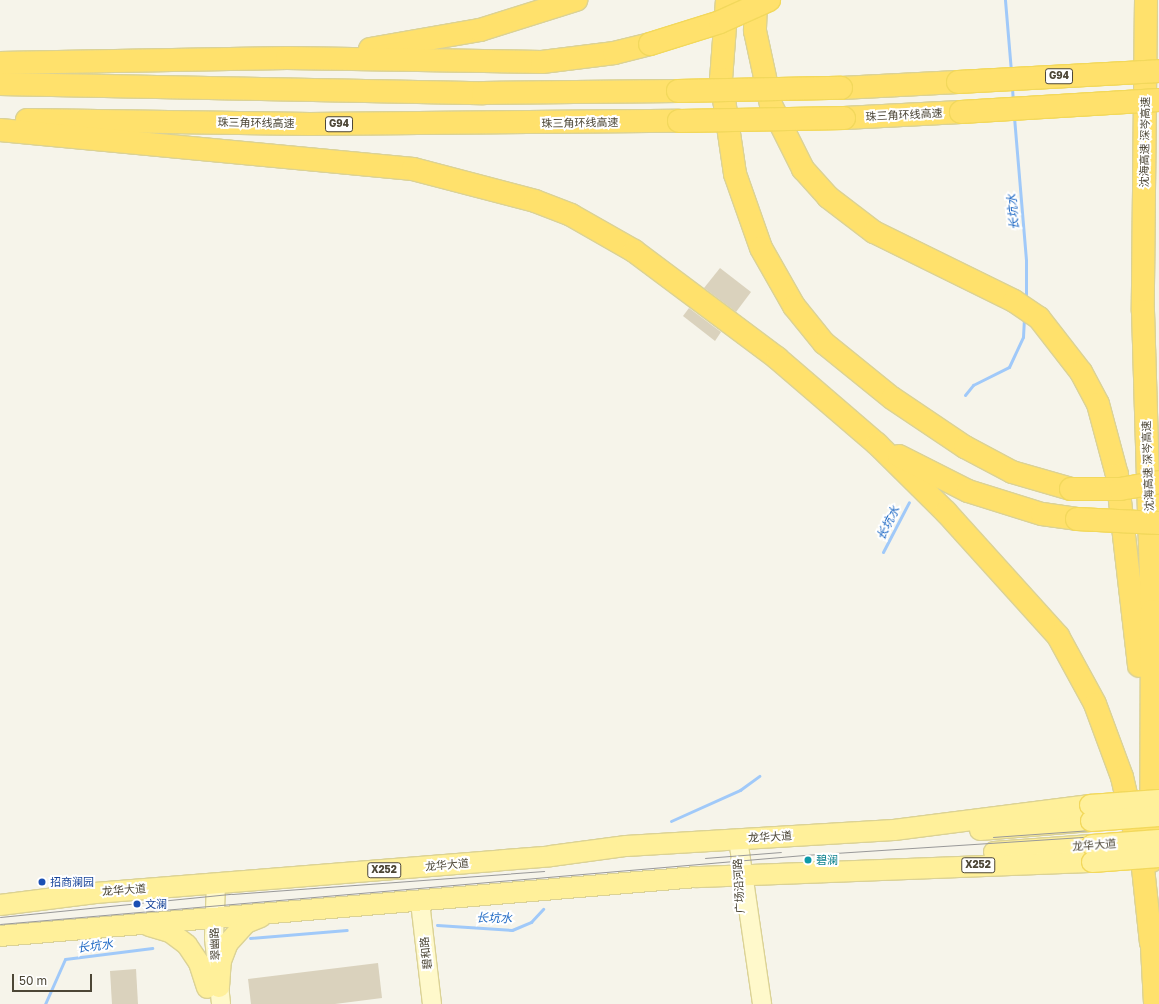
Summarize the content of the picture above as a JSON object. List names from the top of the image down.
{
  "streets": {
    "highway": ["G94", "珠三角环线高速", "沈海高速 深岑高速"],
    "main road": ["龙华大道", "X252"],
    "street": ["广场沿河路", "翠幽路", "碧和路"]
  },
  "crossings": [
    ["龙华大道", "广场沿河路"],
    ["龙华大道", "翠幽路"],
    ["龙华大道", "碧和路"]
  ],
  "water": ["长坑水"],
  "places": ["碧澜", "招商澜园", "文澜"],
  "scale_bar": "50 m"
}
